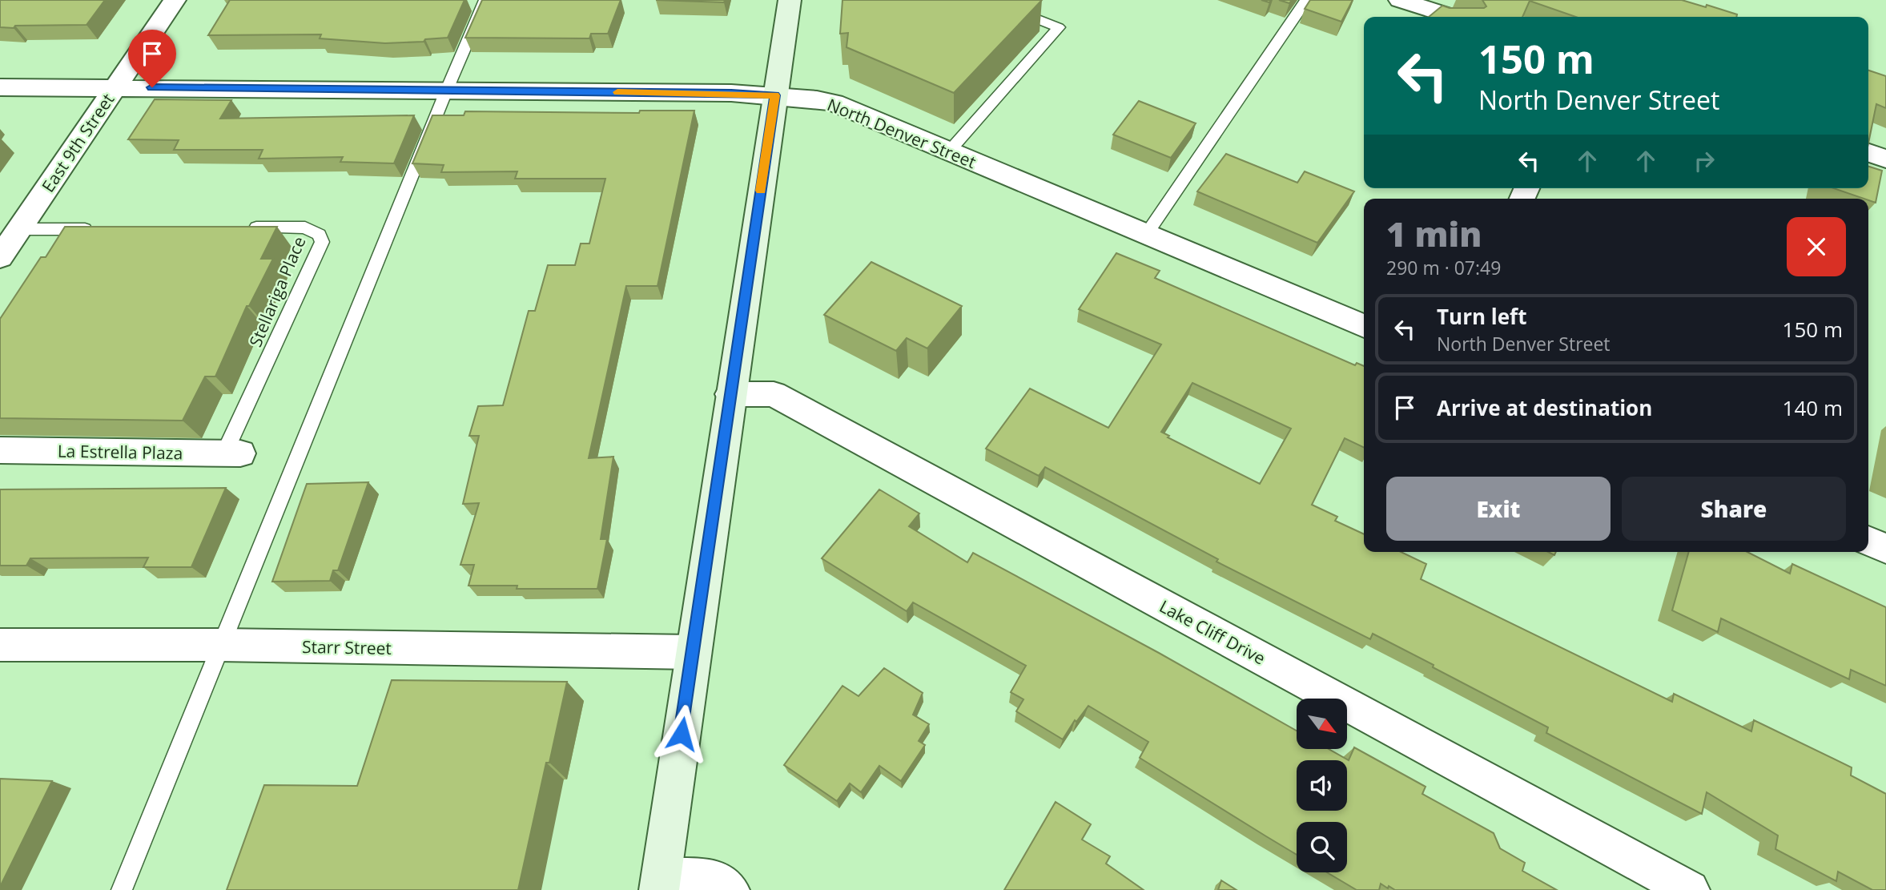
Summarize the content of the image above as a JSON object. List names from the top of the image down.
{
  "streets": {
    "street": [
      "North Denver Street",
      "East 9th Street",
      "La Estrella Plaza",
      "Lake Cliff Drive",
      "Starr Street"
    ],
    "lane": ["Stellariga Place"]
  },
  "crossings": [
    ["North Denver Street", "East 9th Street"],
    ["Stellariga Place", "La Estrella Plaza"]
  ],
  "north": "bottom right",
  "page": {
    "turn": ["150 m", "North Denver Street"],
    "heading": ["1 min", "290 m · 07:49"],
    "list": [
      {
        "name": "Turn left",
        "note": "North Denver Street",
        "value": "150 m"
      },
      {
        "name": "Arrive at destination",
        "value": "140 m"
      }
    ],
    "buttons": ["Exit", "Share"]
  }
}
